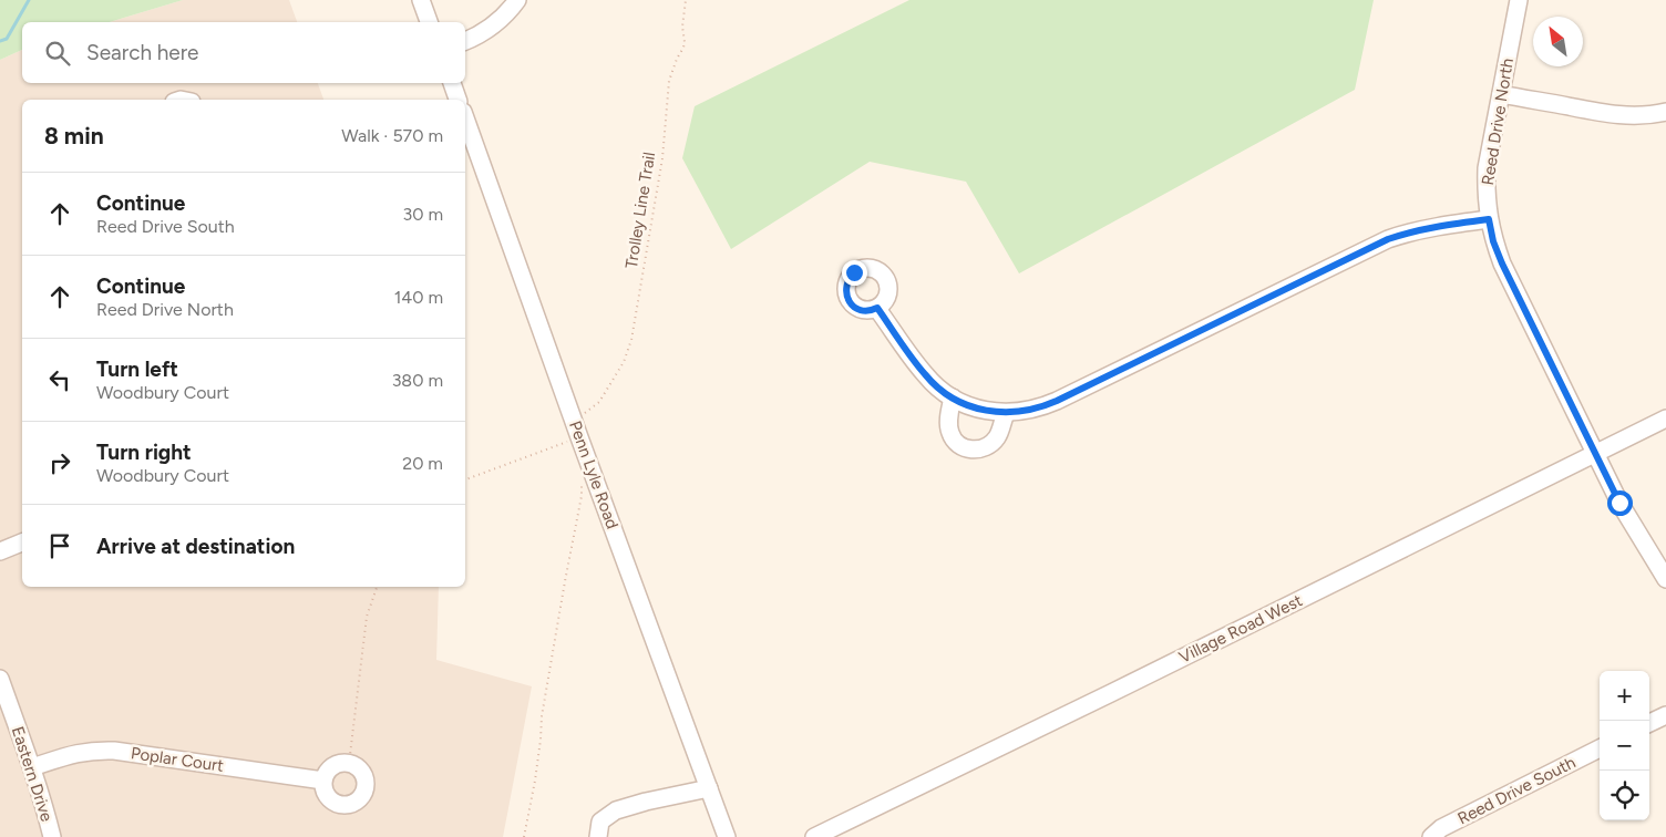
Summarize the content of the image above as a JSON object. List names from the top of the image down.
{
  "streets": {
    "street": [
      "Reed Drive North",
      "Penn Lyle Road",
      "Village Road West",
      "Poplar Court",
      "Eastern Drive",
      "Reed Drive South"
    ],
    "path": ["Trolley Line Trail"]
  },
  "crossings": [
    ["Reed Drive North", "Village Road West"],
    ["Poplar Court", "Eastern Drive"]
  ],
  "north": "top left",
  "page": {
    "search": "Search here",
    "heading": ["8 min", "Walk · 570 m"],
    "list": [
      ["Continue", "Reed Drive South", "30 m"],
      ["Continue", "Reed Drive North", "140 m"],
      ["Turn left", "Woodbury Court", "380 m"],
      ["Turn right", "Woodbury Court", "20 m"],
      "Arrive at destination"
    ],
    "map_buttons": ["+", "−"]
  }
}
